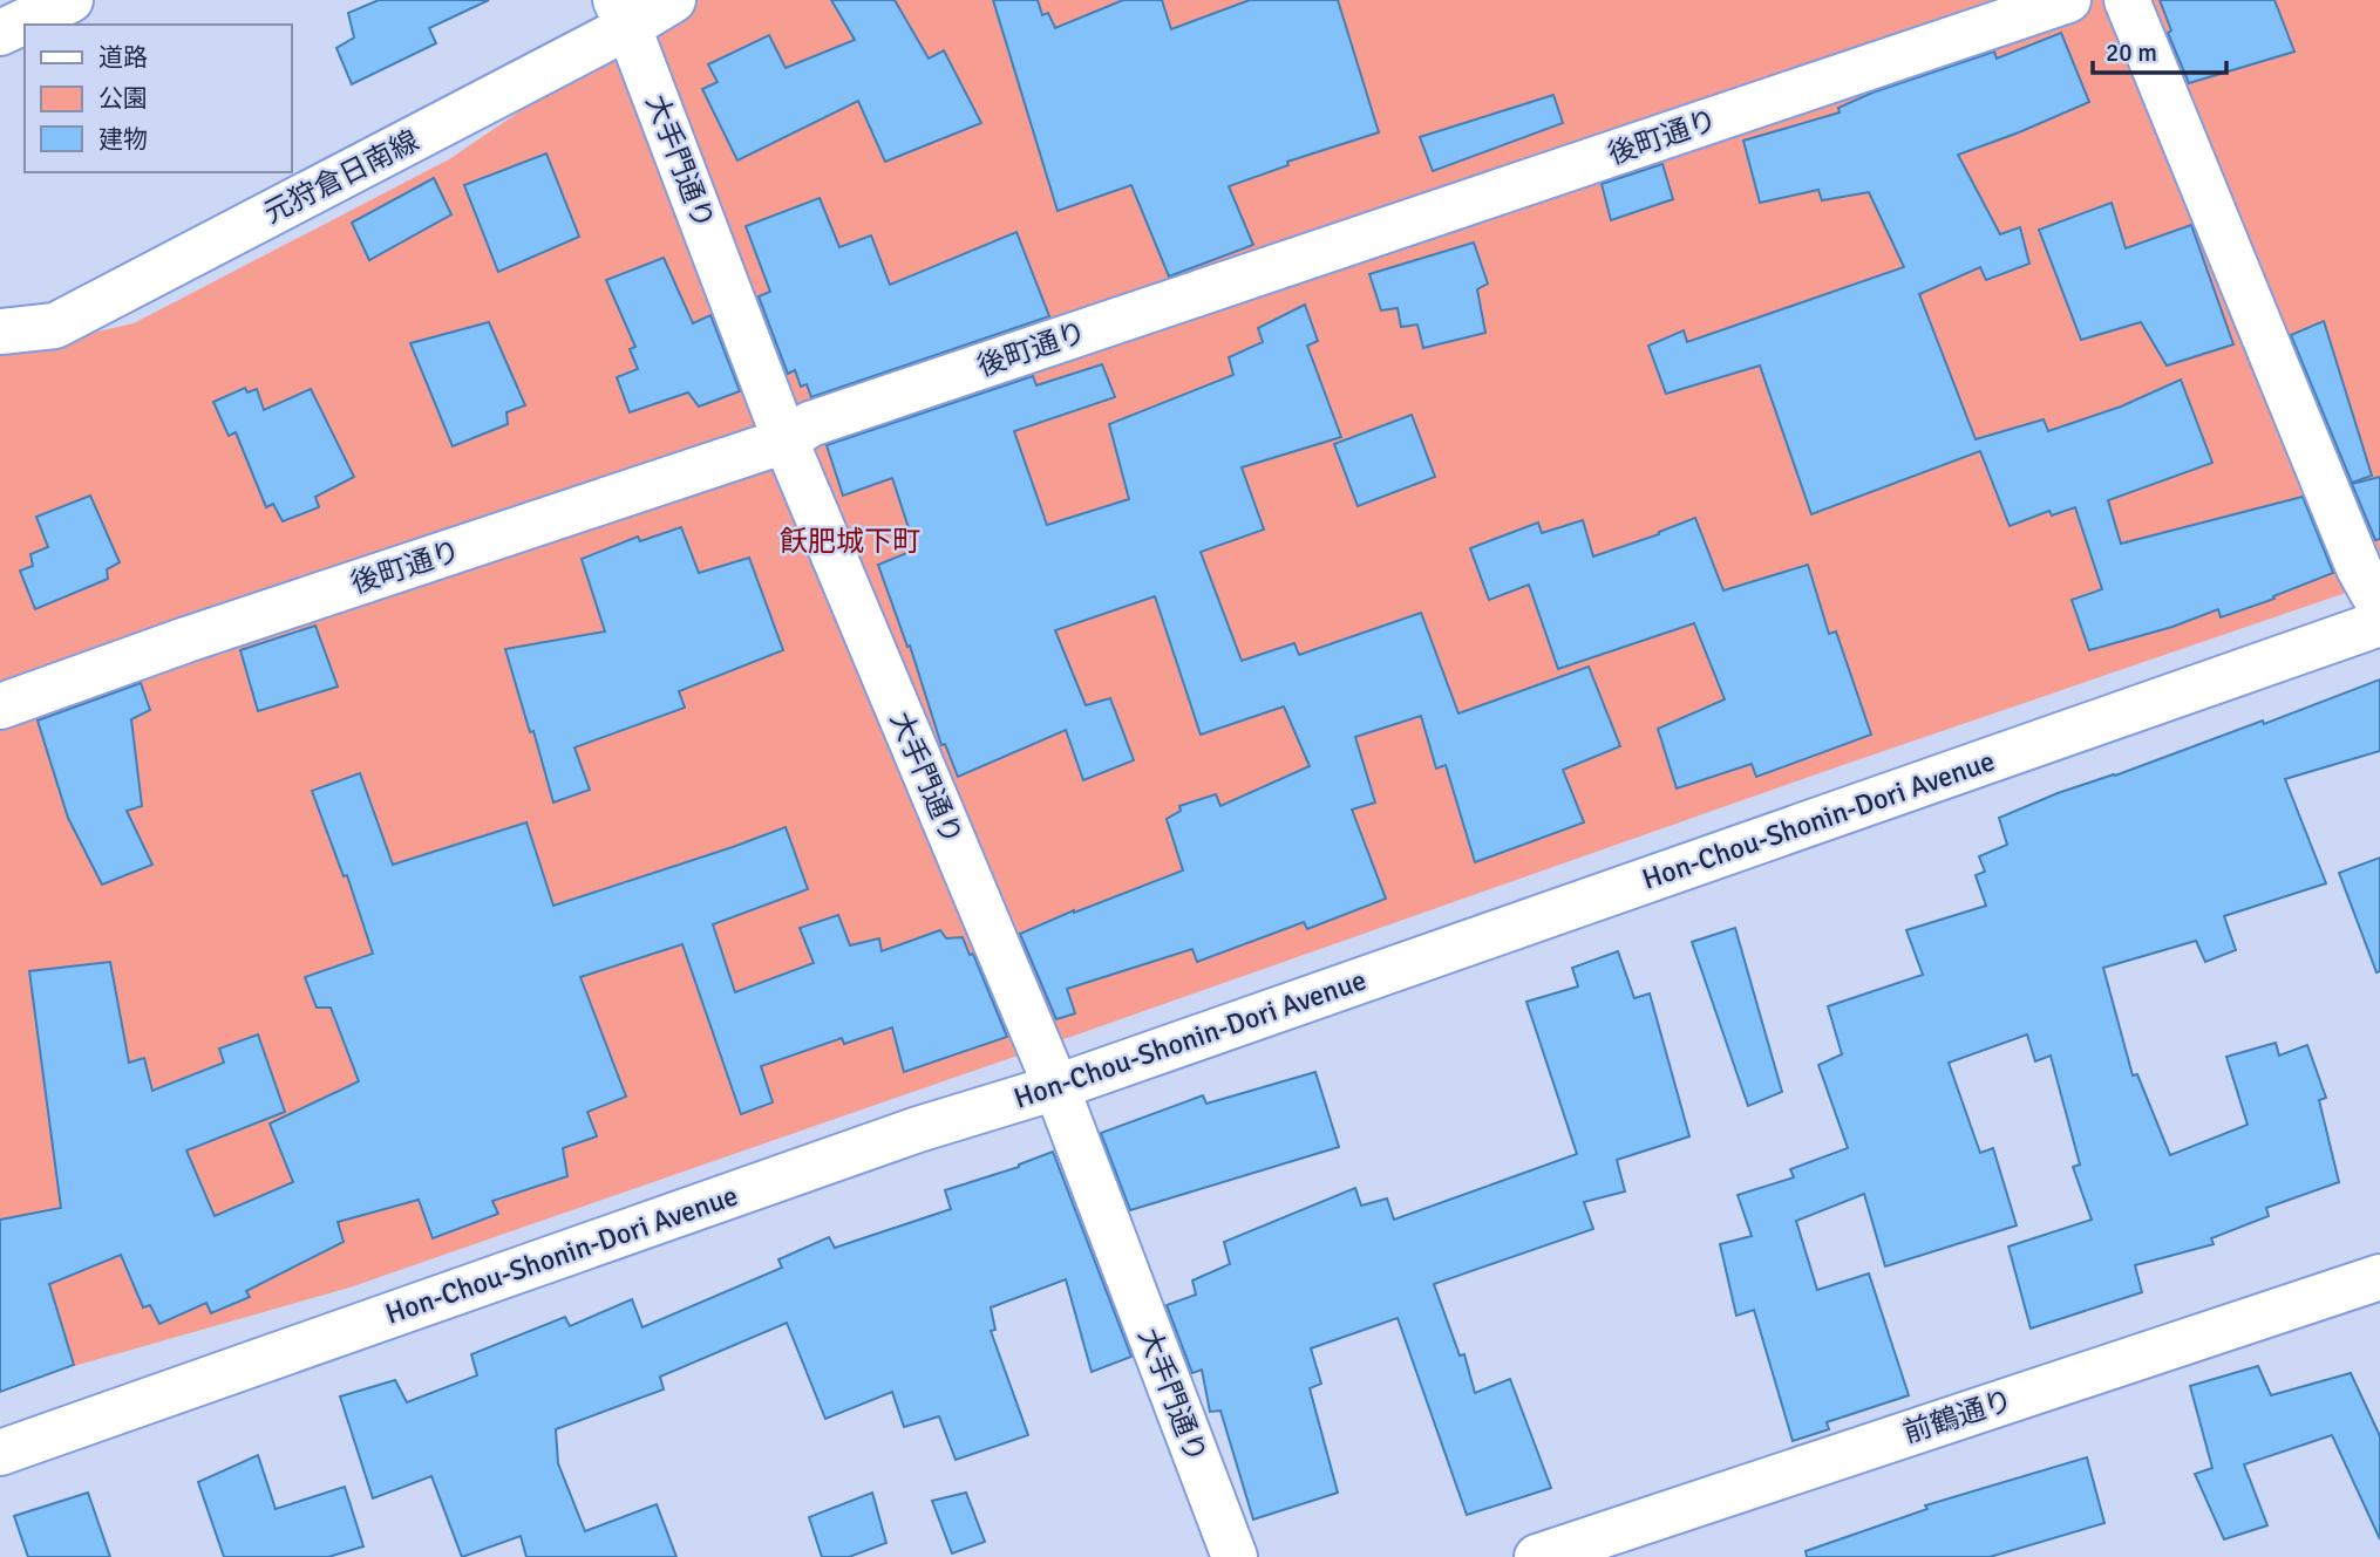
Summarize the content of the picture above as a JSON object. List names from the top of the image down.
{
  "streets": {
    "main road": [
      "後町通り",
      "大手門通り",
      "元狩倉日南線",
      "Hon-Chou-Shonin-Dori Avenue",
      "前鶴通り"
    ]
  },
  "crossings": [
    ["後町通り", "大手門通り"],
    ["大手門通り", "元狩倉日南線"],
    ["大手門通り", "Hon-Chou-Shonin-Dori Avenue"]
  ],
  "parks": ["飫肥城下町"],
  "legend": ["道路", "公園", "建物"],
  "scale_bar": "20 m"
}
